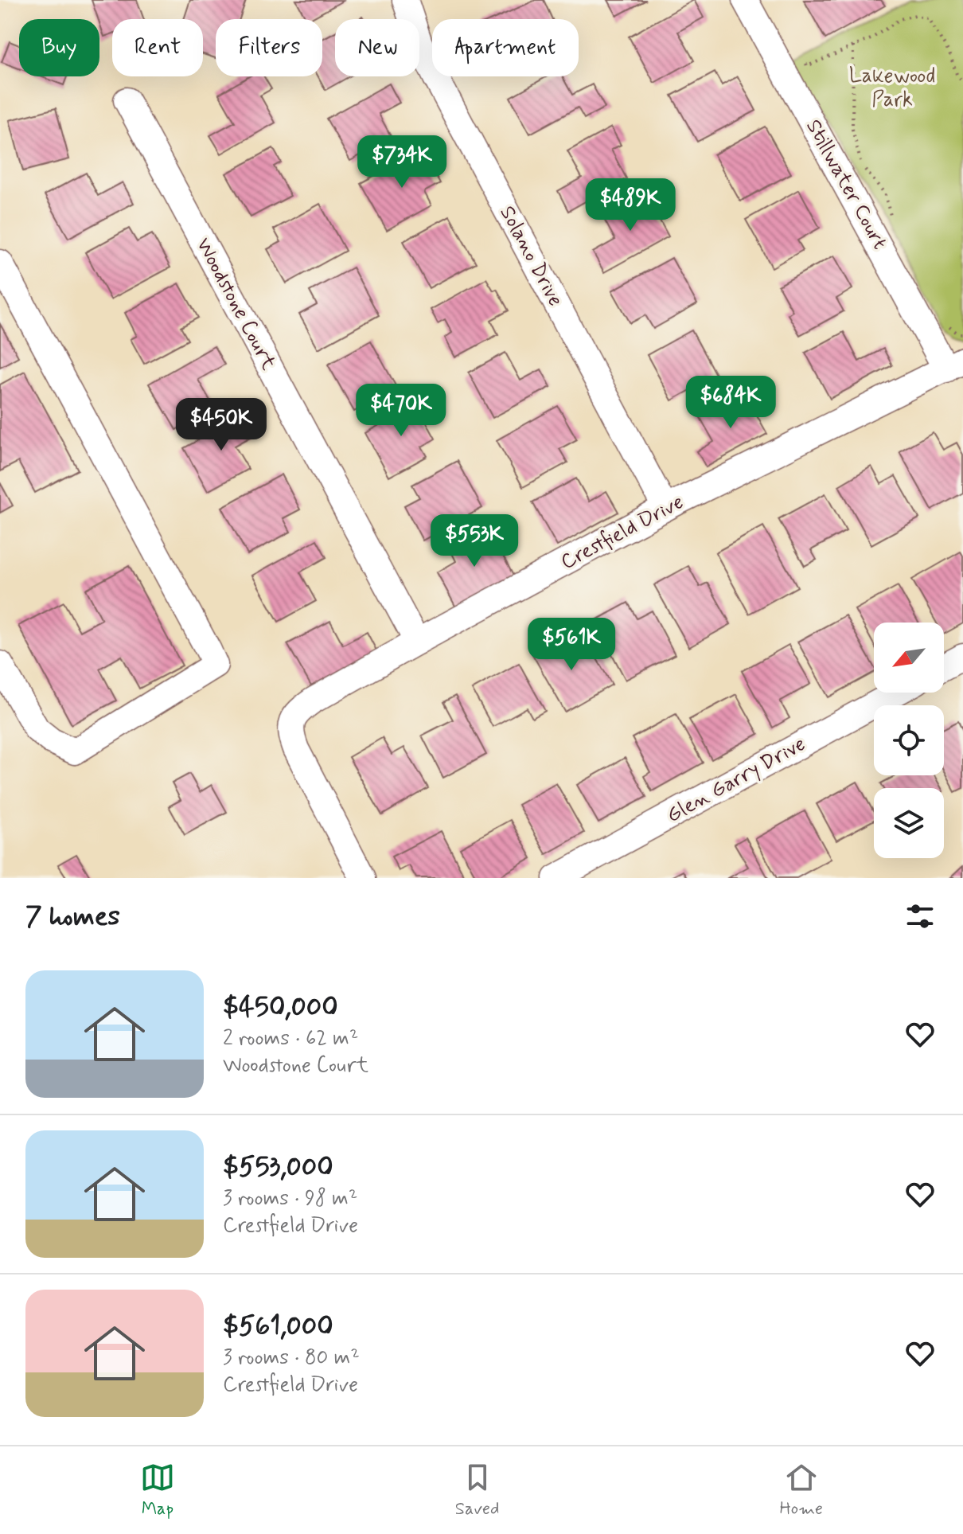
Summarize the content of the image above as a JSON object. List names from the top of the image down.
{
  "streets": {
    "street": [
      "Stillwater Court",
      "Solano Drive",
      "Woodstone Court",
      "Crestfield Drive",
      "Glen Garry Drive"
    ]
  },
  "crossings": [
    ["Stillwater Court", "Crestfield Drive"],
    ["Solano Drive", "Crestfield Drive"],
    ["Woodstone Court", "Crestfield Drive"]
  ],
  "parks": ["Lakewood Park"],
  "north": "bottom left",
  "page": {
    "chip": [
      "Buy",
      "Rent",
      "Filters",
      "New",
      "Apartment"
    ],
    "price": [
      "$734K",
      "$489K",
      "$684K",
      "$470K",
      "$450K",
      "$553K",
      "$561K"
    ],
    "heading": "7 homes",
    "list": [
      {
        "name": "$450,000",
        "note": "2 rooms · 62 m² · Woodstone Court"
      },
      {
        "name": "$553,000",
        "note": "3 rooms · 98 m² · Crestfield Drive"
      },
      {
        "name": "$561,000",
        "note": "3 rooms · 80 m² · Crestfield Drive"
      }
    ],
    "tabs": ["Map", "Saved", "Home"]
  }
}
